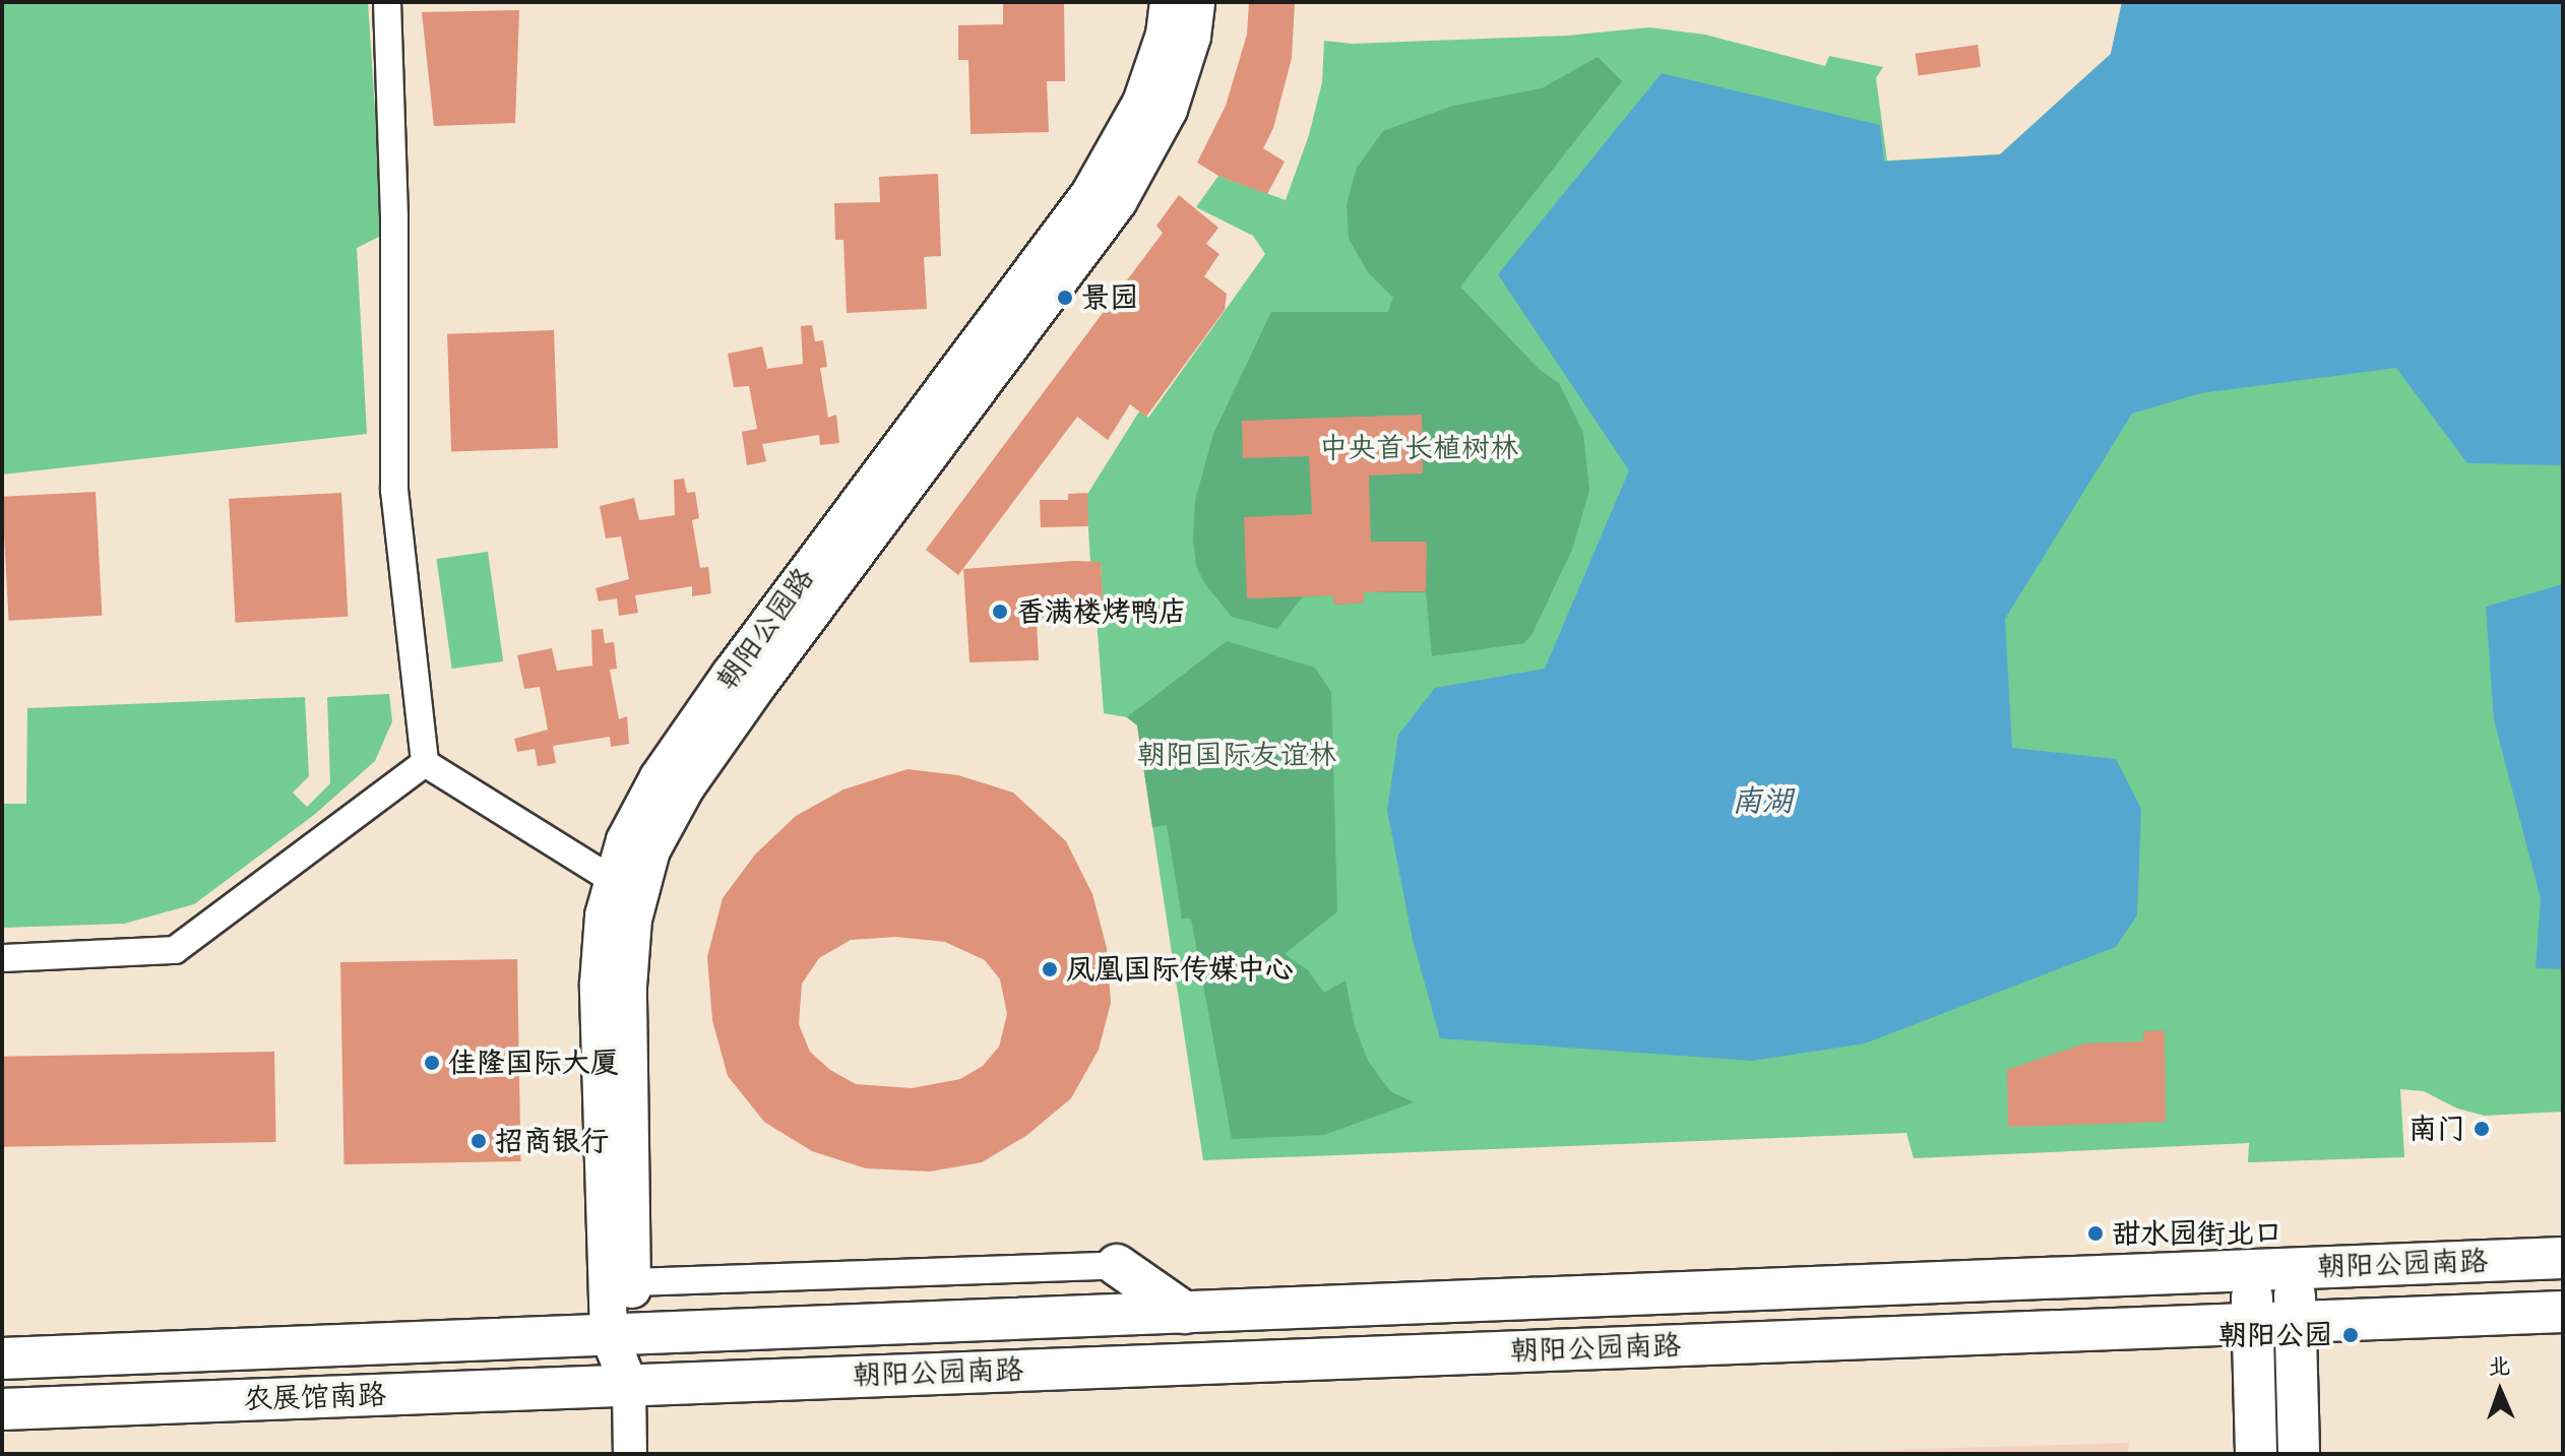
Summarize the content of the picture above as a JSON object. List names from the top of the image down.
{
  "streets": {
    "main road": ["朝阳公园路", "朝阳公园南路", "农展馆南路"]
  },
  "crossings": [
    ["朝阳公园路", "朝阳公园南路"],
    ["朝阳公园路", "农展馆南路"],
    ["朝阳公园南路", "农展馆南路"]
  ],
  "water": ["南湖"],
  "parks": ["中央首长植树林", "朝阳国际友谊林"],
  "places": [
    "景园",
    "香满楼烤鸭店",
    "凤凰国际传媒中心",
    "佳隆国际大厦",
    "南门",
    "招商银行",
    "甜水园街北口",
    "朝阳公园"
  ],
  "north": "top"
}
